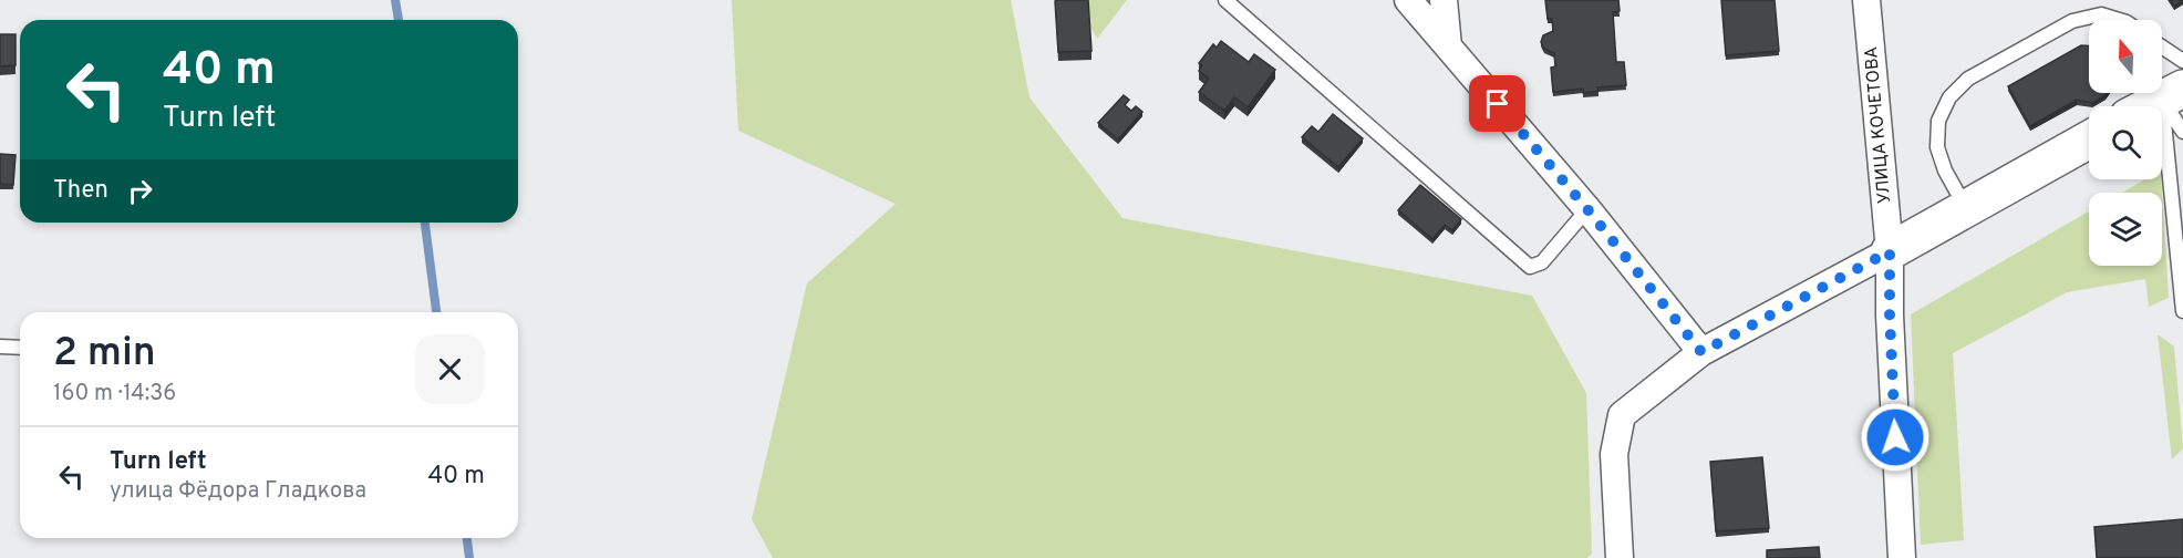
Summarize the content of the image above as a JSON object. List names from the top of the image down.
{
  "streets": {
    "street": ["УЛИЦА КОЧЕТОВА"]
  },
  "north": "top",
  "page": {
    "turn": ["40 m", "Turn left"],
    "then": "Then",
    "heading": ["2 min", "160 m · 14:36"],
    "list": [
      {
        "name": "Turn left",
        "note": "улица Фёдора Гладкова",
        "value": "40 m"
      }
    ]
  }
}
